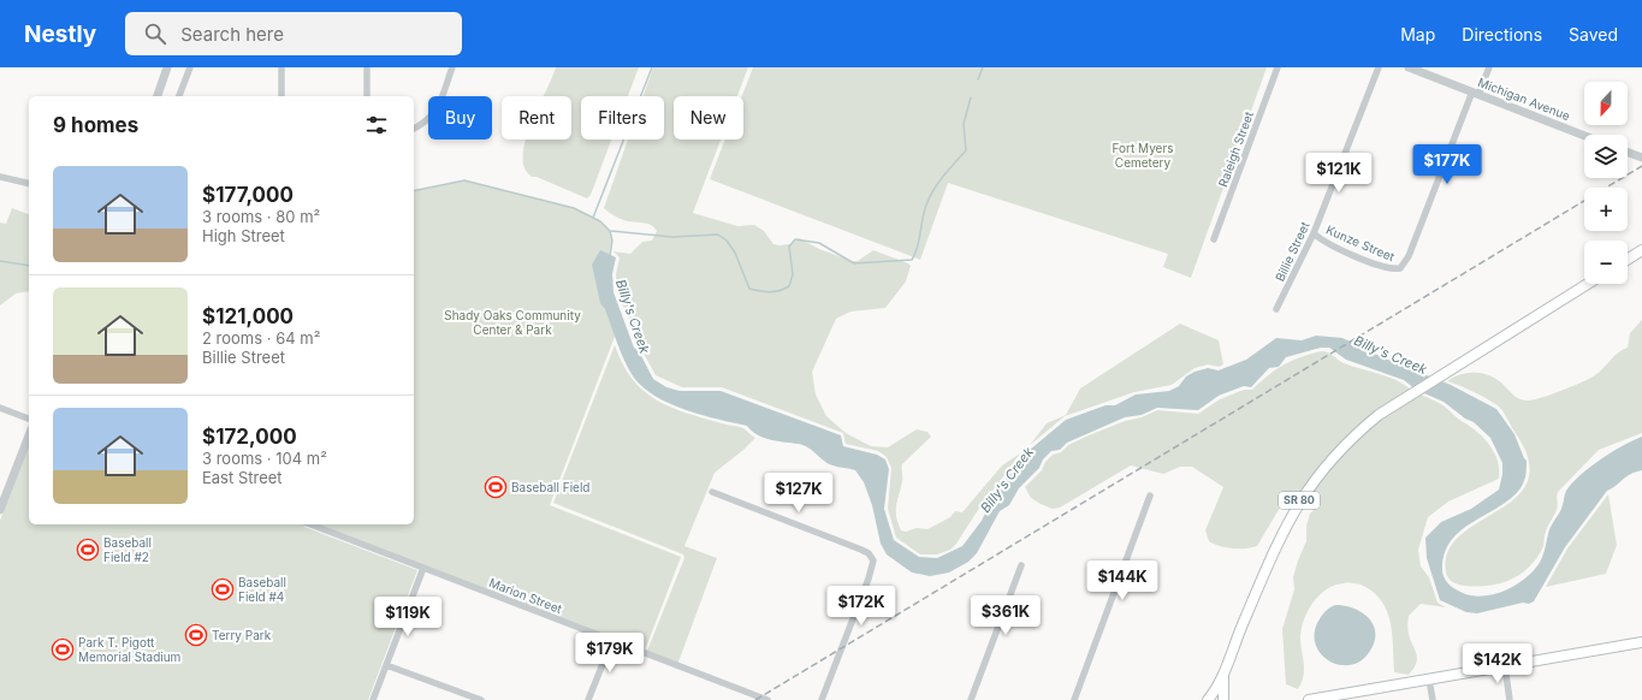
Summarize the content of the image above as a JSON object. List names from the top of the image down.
{
  "streets": {
    "main road": ["SR 80"],
    "street": [
      "Michigan Avenue",
      "Raleigh Street",
      "Kunze Street",
      "Billie Street",
      "Marion Street"
    ]
  },
  "crossings": [
    ["Michigan Avenue", "Kunze Street"],
    ["Kunze Street", "Billie Street"]
  ],
  "water": ["Billy's Creek"],
  "parks": ["Fort Myers Cemetery", "Shady Oaks Community Center & Park"],
  "places": {
    "sports": [
      "Baseball Field",
      "Baseball Field #2",
      "Baseball Field #4",
      "Terry Park",
      "Park T. Pigott Memorial Stadium"
    ]
  },
  "north": "bottom",
  "page": {
    "header": "Nestly",
    "search": "Search here",
    "nav": ["Map", "Directions", "Saved"],
    "map_buttons": ["+", "−"],
    "chip": [
      "Buy",
      "Rent",
      "Filters",
      "New"
    ],
    "heading": "9 homes",
    "price": [
      "$177K",
      "$121K",
      "$127K",
      "$144K",
      "$172K",
      "$361K",
      "$119K",
      "$179K",
      "$142K"
    ],
    "list": [
      {
        "name": "$177,000",
        "note": "3 rooms · 80 m² · High Street"
      },
      {
        "name": "$121,000",
        "note": "2 rooms · 64 m² · Billie Street"
      },
      {
        "name": "$172,000",
        "note": "3 rooms · 104 m² · East Street"
      }
    ]
  }
}
